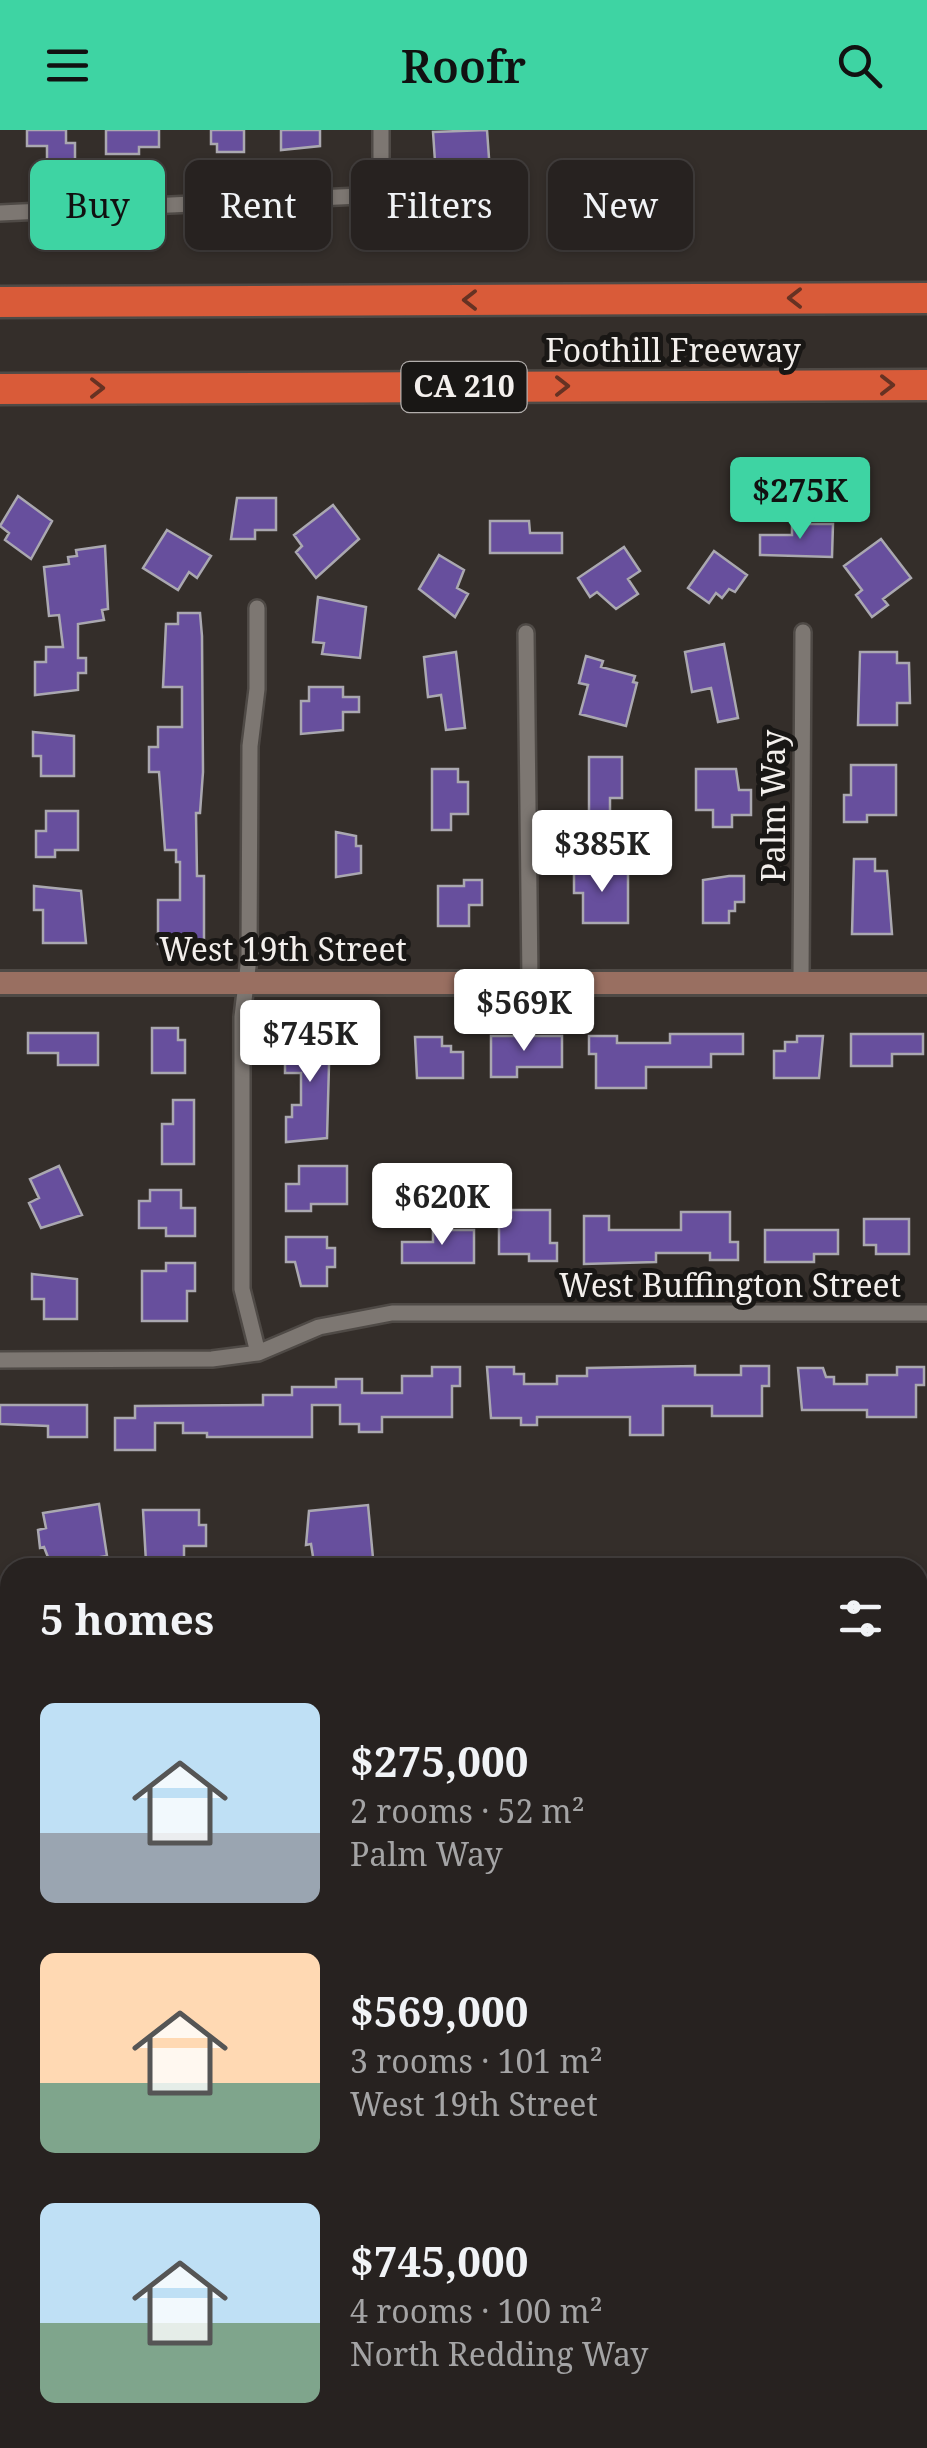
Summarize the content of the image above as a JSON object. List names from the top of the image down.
{
  "streets": {
    "highway": ["Foothill Freeway", "CA 210"],
    "main road": ["West 19th Street"],
    "street": ["Palm Way", "West Buffington Street"]
  },
  "crossings": [
    ["Palm Way", "West 19th Street"]
  ],
  "page": {
    "header": "Roofr",
    "chip": [
      "Buy",
      "Rent",
      "Filters",
      "New"
    ],
    "price": [
      "$275K",
      "$385K",
      "$569K",
      "$745K",
      "$620K"
    ],
    "heading": "5 homes",
    "list": [
      {
        "name": "$275,000",
        "note": "2 rooms · 52 m² · Palm Way"
      },
      {
        "name": "$569,000",
        "note": "3 rooms · 101 m² · West 19th Street"
      },
      {
        "name": "$745,000",
        "note": "4 rooms · 100 m² · North Redding Way"
      }
    ]
  }
}
